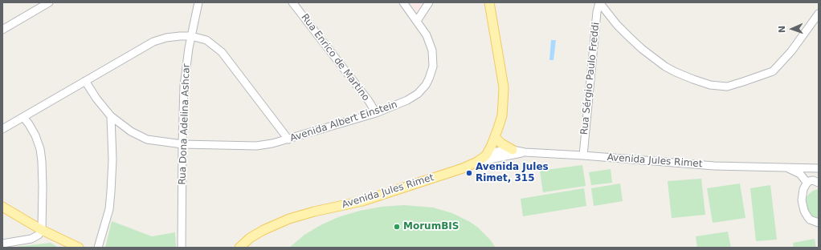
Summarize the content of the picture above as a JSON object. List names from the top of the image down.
{
  "streets": {
    "main road": ["Avenida Jules Rimet"],
    "street": [
      "Rua Enrico de Martino",
      "Rua Sérgio Paulo Freddi",
      "Avenida Albert Einstein",
      "Rua Dona Adelina Ashcar"
    ]
  },
  "crossings": [
    ["Rua Enrico de Martino", "Avenida Albert Einstein"],
    ["Rua Sérgio Paulo Freddi", "Avenida Jules Rimet"],
    ["Avenida Albert Einstein", "Rua Dona Adelina Ashcar"]
  ],
  "places": ["Avenida Jules Rimet, 315", "MorumBIS"],
  "north": "left"
}
